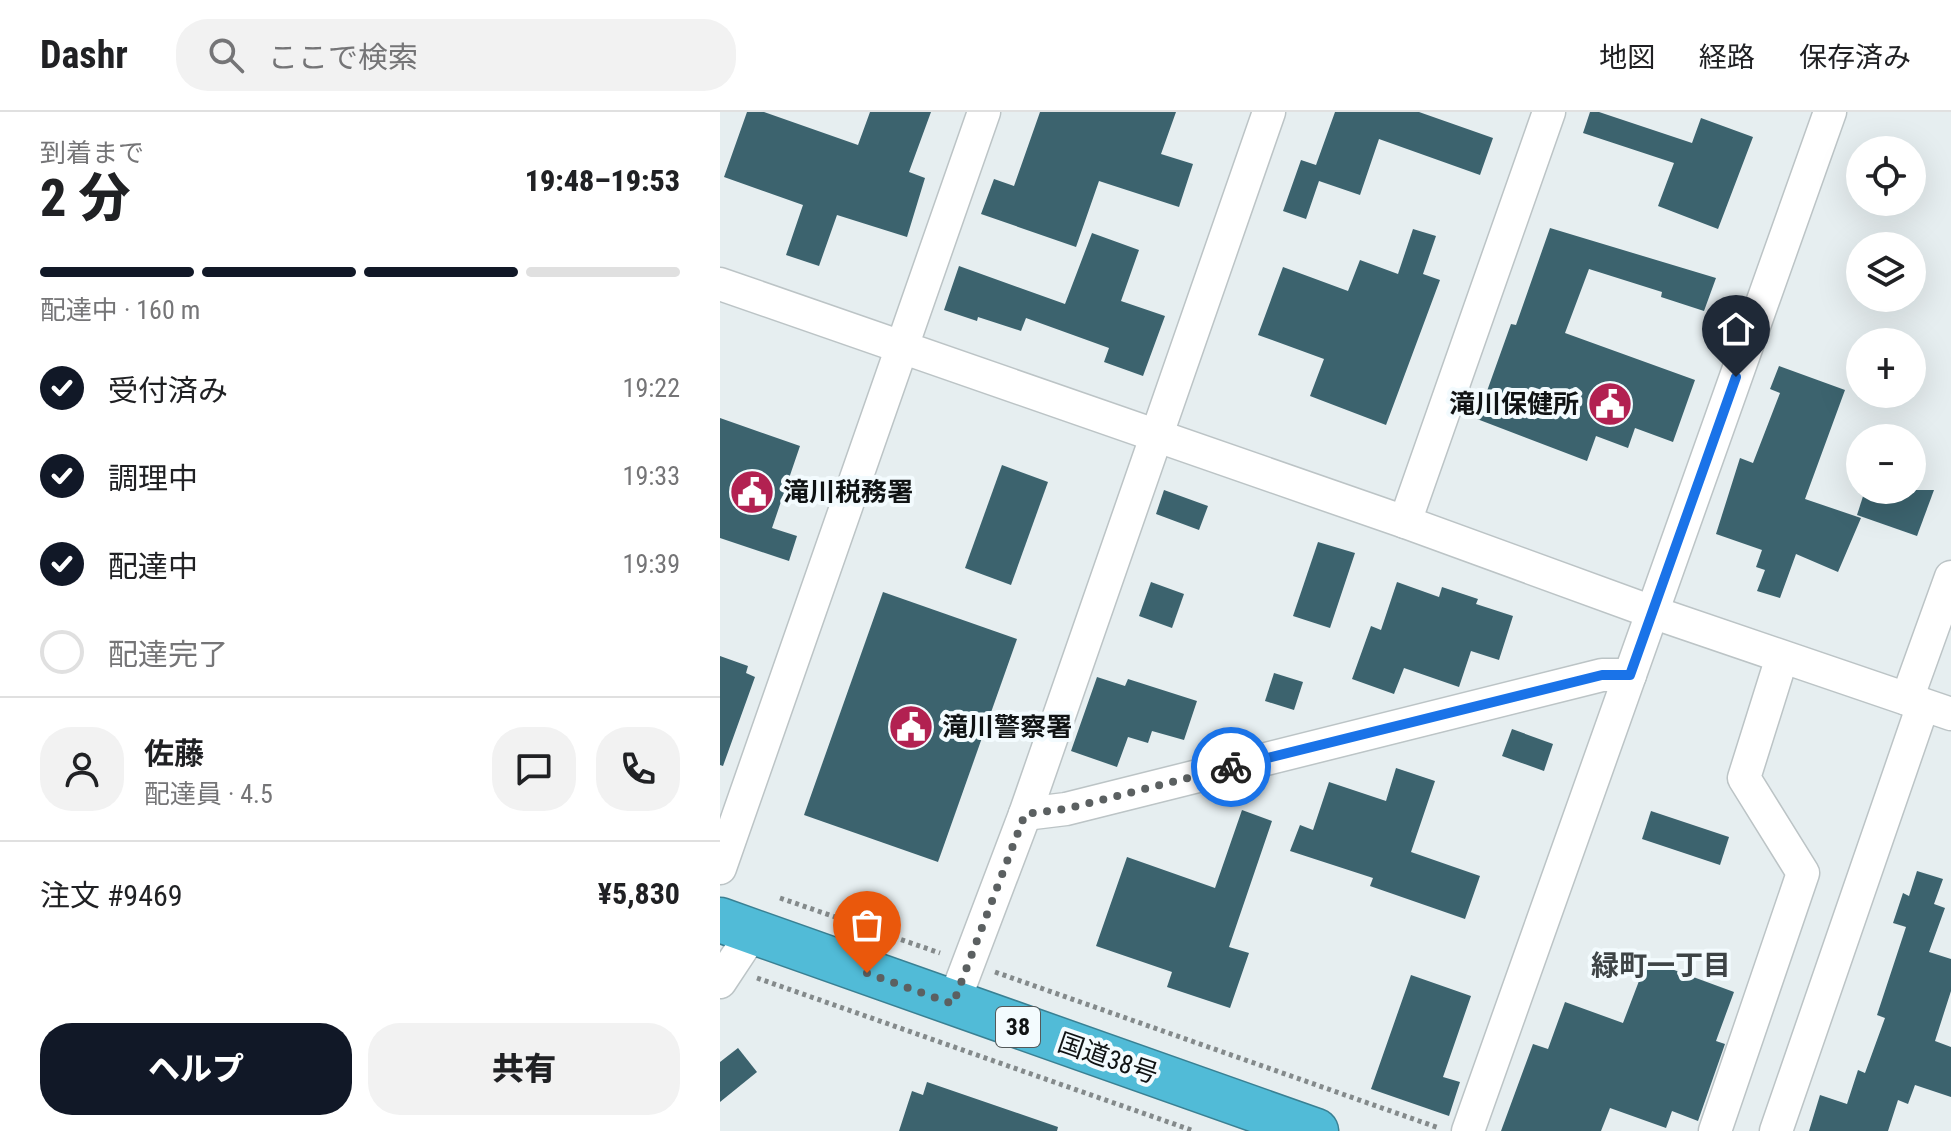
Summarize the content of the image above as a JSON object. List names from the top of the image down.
{
  "streets": {
    "highway": ["38", "国道38号"]
  },
  "districts": ["緑町一丁目"],
  "places": {
    "public building": ["滝川保健所", "滝川税務署", "滝川警察署"]
  },
  "page": {
    "header": "Dashr",
    "search": "ここで検索",
    "nav": ["地図", "経路", "保存済み"],
    "heading": ["2 分", "到着まで", "19:48–19:53"],
    "panel": [
      "佐藤",
      "配達員 · 4.5",
      "注文 #9469",
      "¥5,830"
    ],
    "map_buttons": ["+", "−"],
    "bar": "配達中 · 160 m",
    "list": [
      ["受付済み", "19:22"],
      ["調理中", "19:33"],
      ["配達中", "19:39"],
      "配達完了"
    ],
    "buttons": ["ヘルプ", "共有"]
  }
}
